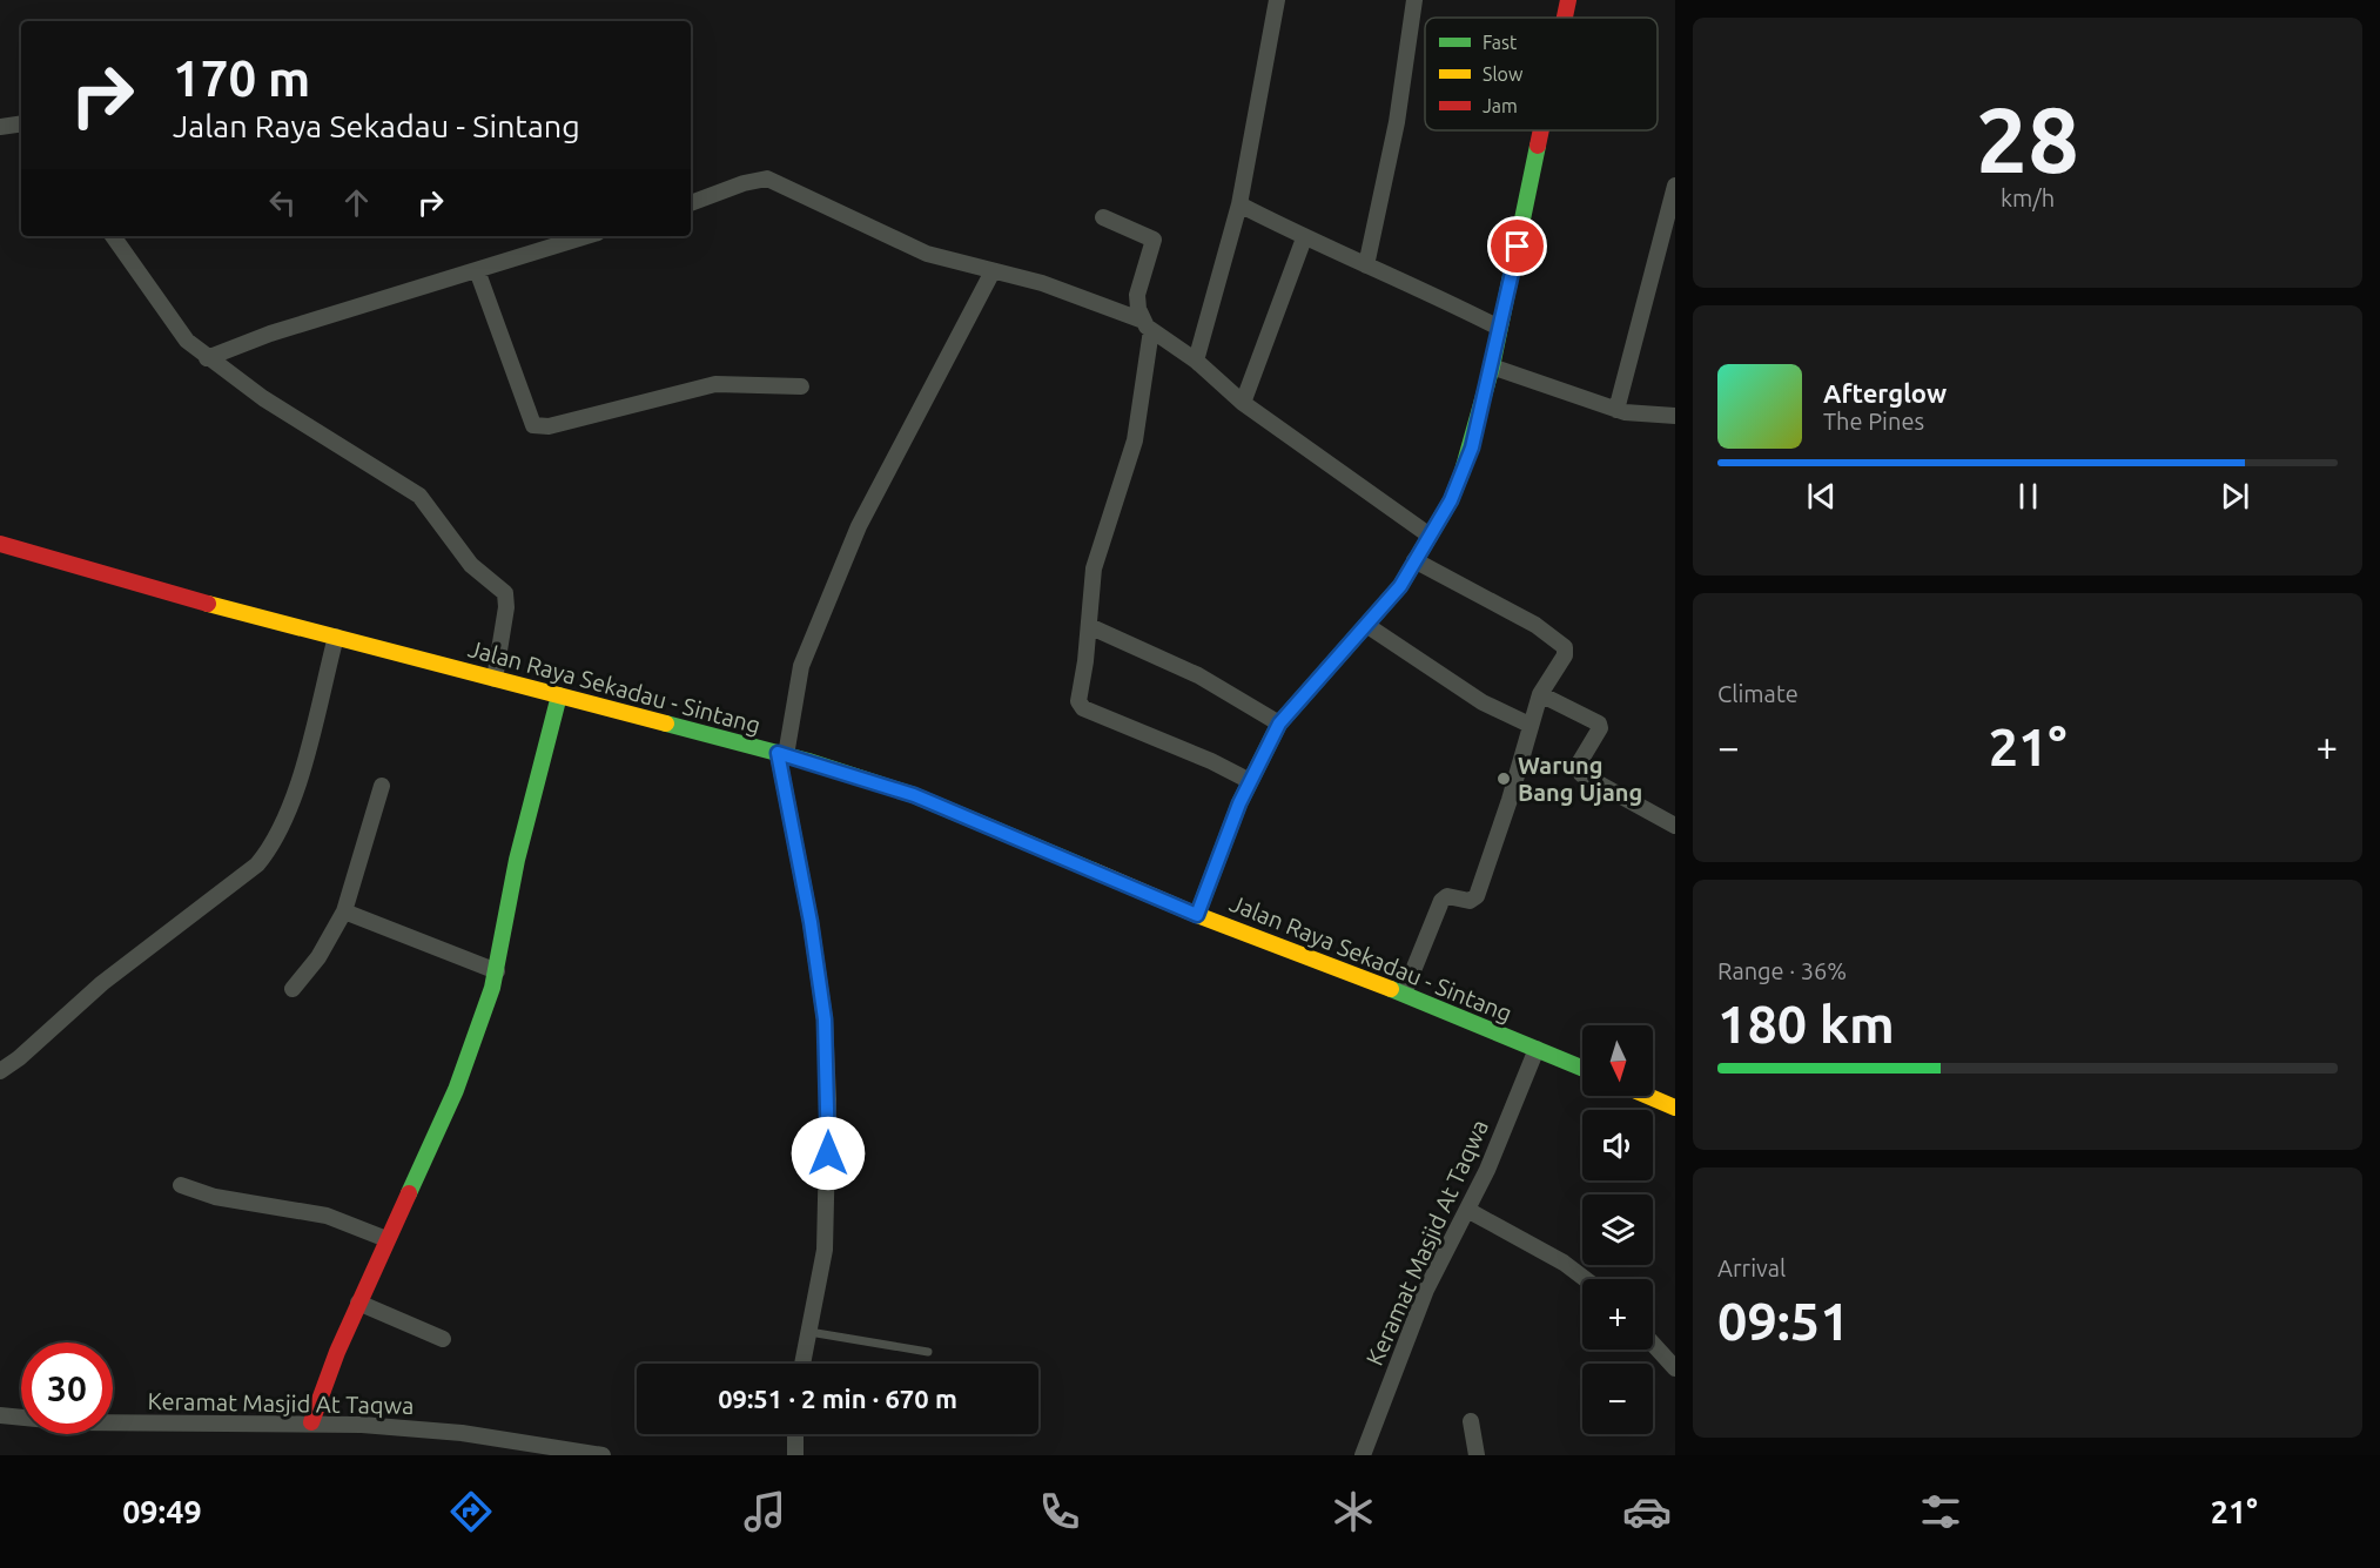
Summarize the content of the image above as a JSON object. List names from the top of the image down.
{
  "streets": {
    "main road": ["Jalan Raya Sekadau - Sintang"],
    "street": ["Keramat Masjid At Taqwa"]
  },
  "crossings": [
    ["Jalan Raya Sekadau - Sintang", "Keramat Masjid At Taqwa"]
  ],
  "places": ["Warung Bang Ujang"],
  "legend": ["Fast", "Slow", "Jam"],
  "north": "bottom",
  "page": {
    "tile": [
      ["28", "km/h"],
      "Climate",
      ["Range · 36%", "180 km"],
      ["Arrival", "09:51"]
    ],
    "turn": ["170 m", "Jalan Raya Sekadau - Sintang"],
    "song": ["Afterglow", "The Pines"],
    "heat": ["−", "21°", "+"],
    "map_buttons": ["+", "−"],
    "limit": "30",
    "trip": "09:51 · 2 min · 670 m",
    "tabs": ["09:49", "21°"]
  }
}
